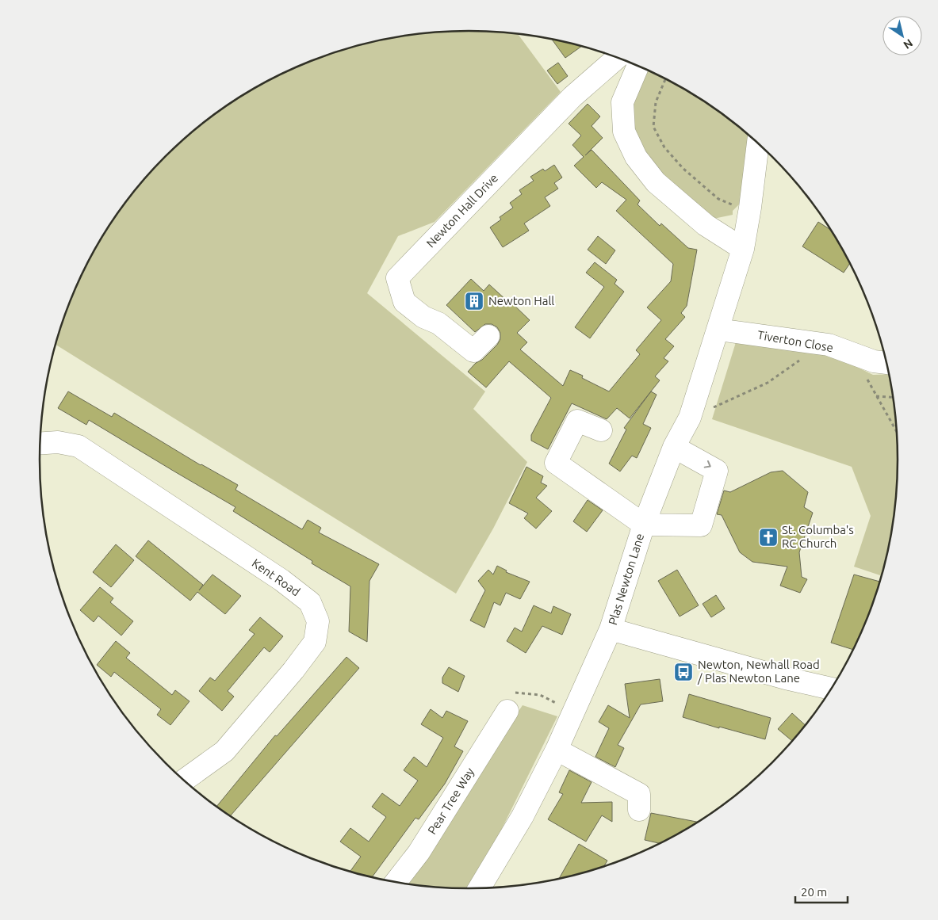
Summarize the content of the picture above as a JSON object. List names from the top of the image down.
{
  "streets": {
    "street": [
      "Newton Hall Drive",
      "Tiverton Close",
      "Kent Road",
      "Plas Newton Lane",
      "Pear Tree Way"
    ]
  },
  "crossings": [
    ["Tiverton Close", "Plas Newton Lane"]
  ],
  "places": {
    "building": ["Newton Hall"],
    "church": ["St. Columba's RC Church"],
    "bus stop": ["Newton, Newhall Road / Plas Newton Lane"]
  },
  "scale_bar": "20 m",
  "north": "bottom right"
}
